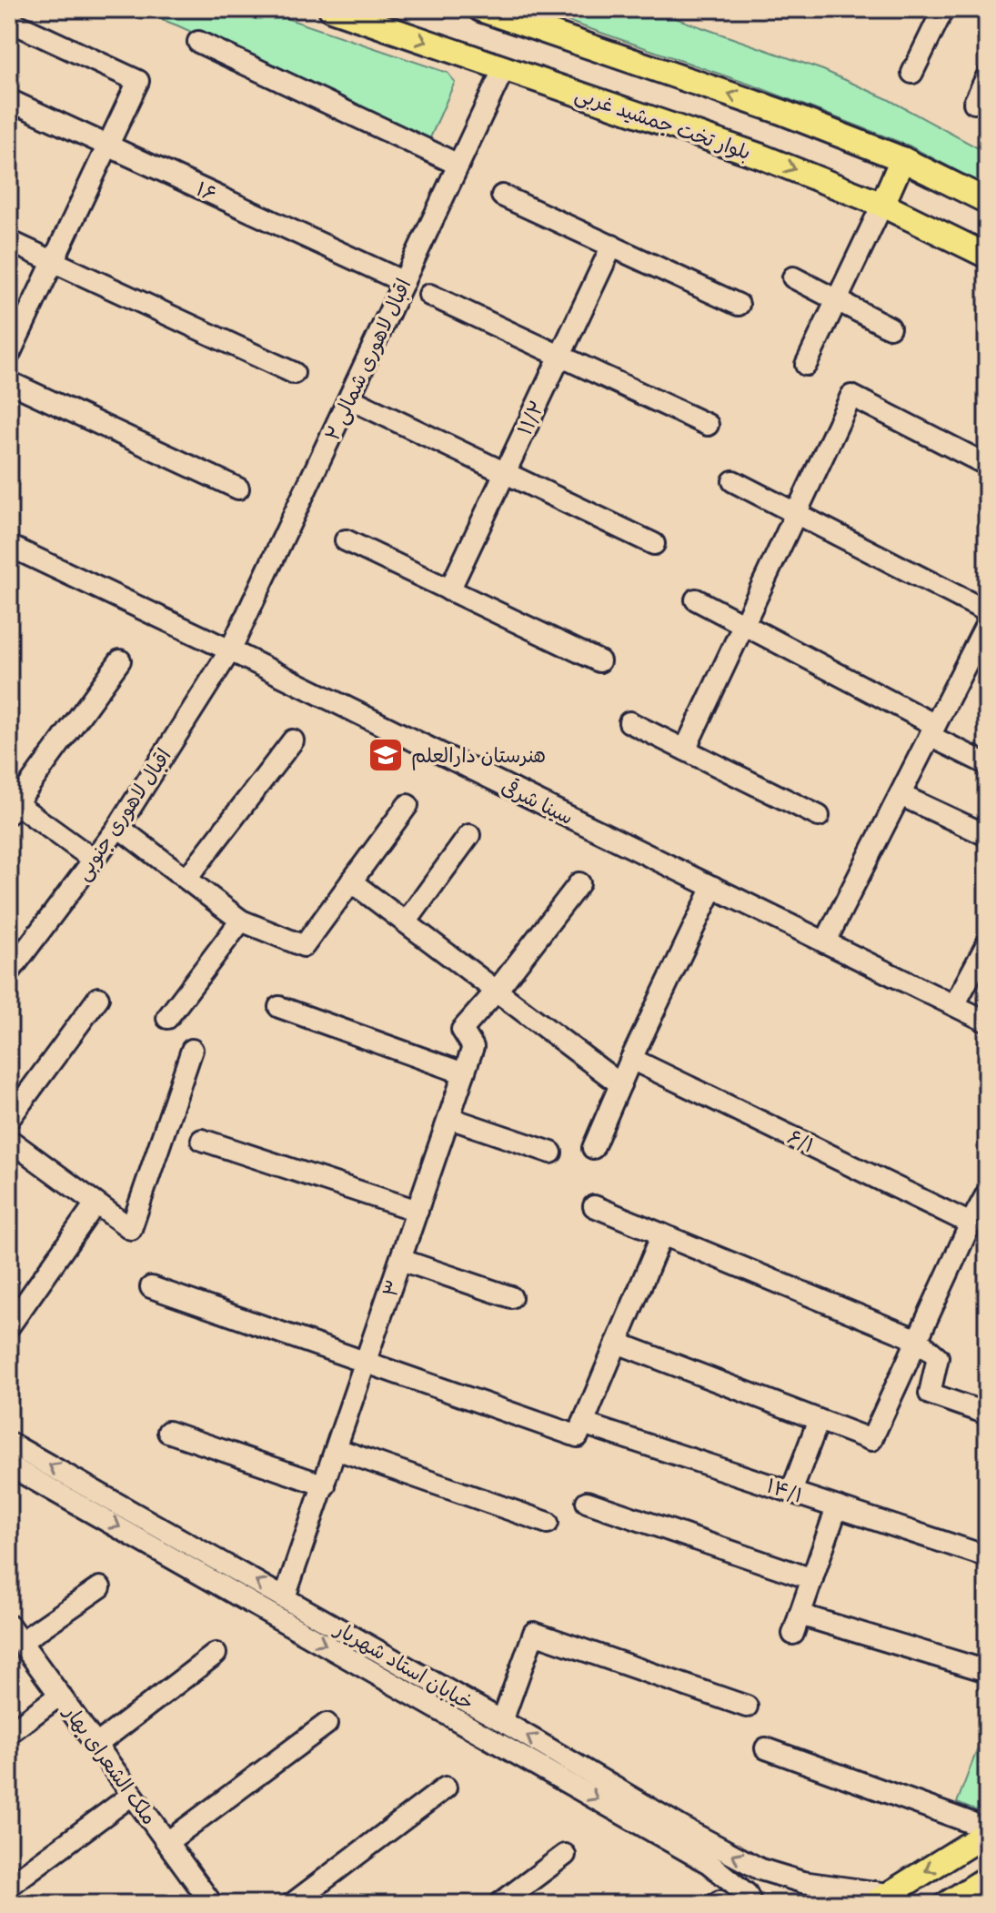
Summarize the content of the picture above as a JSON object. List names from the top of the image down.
{
  "streets": {
    "main road": ["بلوار تخت جمشید غربی"],
    "street": [
      "۱۶",
      "اقبال لاهوری شمالی ۲",
      "۱۱/۲",
      "سینا شرقی",
      "اقبال لاهوری جنوبی",
      "۶/۱",
      "۳",
      "۱۴/۱",
      "خیابان استاد شهریار",
      "ملک الشعرای بهار"
    ]
  },
  "crossings": [
    ["بلوار تخت جمشید غربی", "اقبال لاهوری شمالی ۲"],
    ["۱۶", "اقبال لاهوری شمالی ۲"],
    ["اقبال لاهوری شمالی ۲", "سینا شرقی"],
    ["اقبال لاهوری شمالی ۲", "اقبال لاهوری جنوبی"],
    ["سینا شرقی", "اقبال لاهوری جنوبی"],
    ["۳", "۱۴/۱"],
    ["۳", "خیابان استاد شهریار"]
  ],
  "places": {
    "school or university": ["هنرستان دارالعلم"]
  }
}
